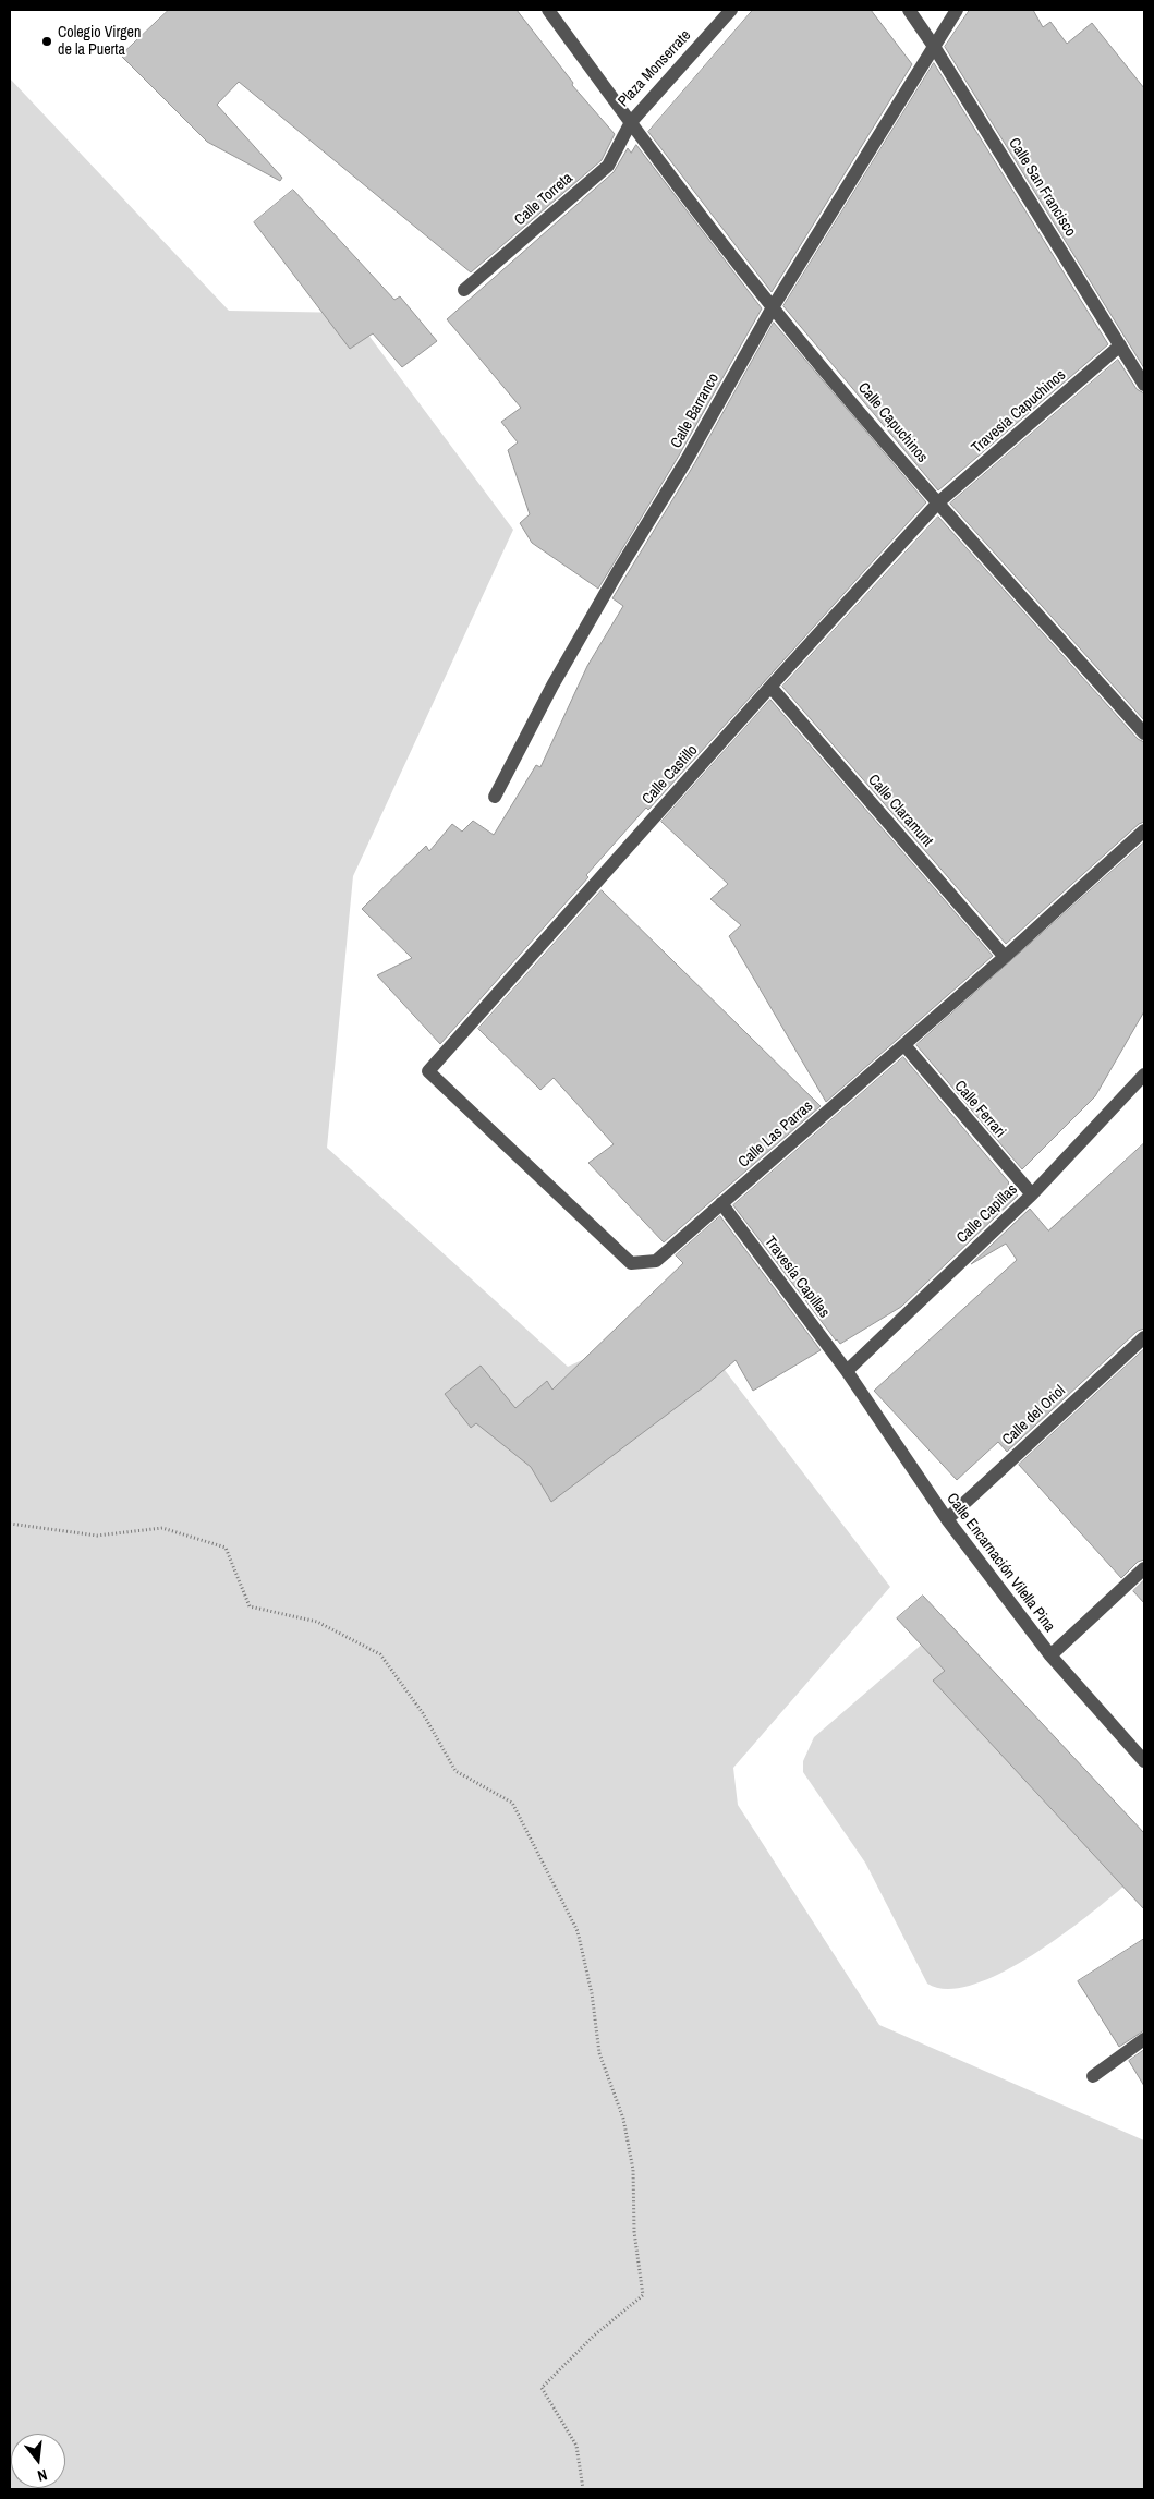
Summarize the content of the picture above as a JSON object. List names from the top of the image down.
{
  "streets": {
    "street": [
      "Plaza Monserrate",
      "Calle San Francisco",
      "Calle Torreta",
      "Calle Barranco",
      "Travesía Capuchinos",
      "Calle Capuchinos",
      "Calle Castillo",
      "Calle Claramunt",
      "Calle Ferrari",
      "Calle Las Parras",
      "Calle Capillas",
      "Travesía Capillas",
      "Calle del Oriol",
      "Calle Encarnación Vilella Pina"
    ]
  },
  "crossings": [
    ["Plaza Monserrate", "Calle Torreta"],
    ["Plaza Monserrate", "Calle Capuchinos"],
    ["Calle San Francisco", "Calle Barranco"],
    ["Calle San Francisco", "Travesía Capuchinos"],
    ["Calle Torreta", "Calle Capuchinos"],
    ["Calle Barranco", "Calle Capuchinos"],
    ["Travesía Capuchinos", "Calle Capuchinos"],
    ["Travesía Capuchinos", "Calle Castillo"],
    ["Calle Capuchinos", "Calle Castillo"],
    ["Calle Castillo", "Calle Claramunt"],
    ["Calle Castillo", "Calle Las Parras"],
    ["Calle Claramunt", "Calle Las Parras"],
    ["Calle Ferrari", "Calle Las Parras"],
    ["Calle Ferrari", "Calle Capillas"],
    ["Calle Las Parras", "Travesía Capillas"],
    ["Calle Capillas", "Travesía Capillas"],
    ["Calle Capillas", "Calle Encarnación Vilella Pina"],
    ["Travesía Capillas", "Calle Encarnación Vilella Pina"],
    ["Calle del Oriol", "Calle Encarnación Vilella Pina"]
  ],
  "places": ["Colegio Virgen de la Puerta"],
  "north": "bottom"
}
